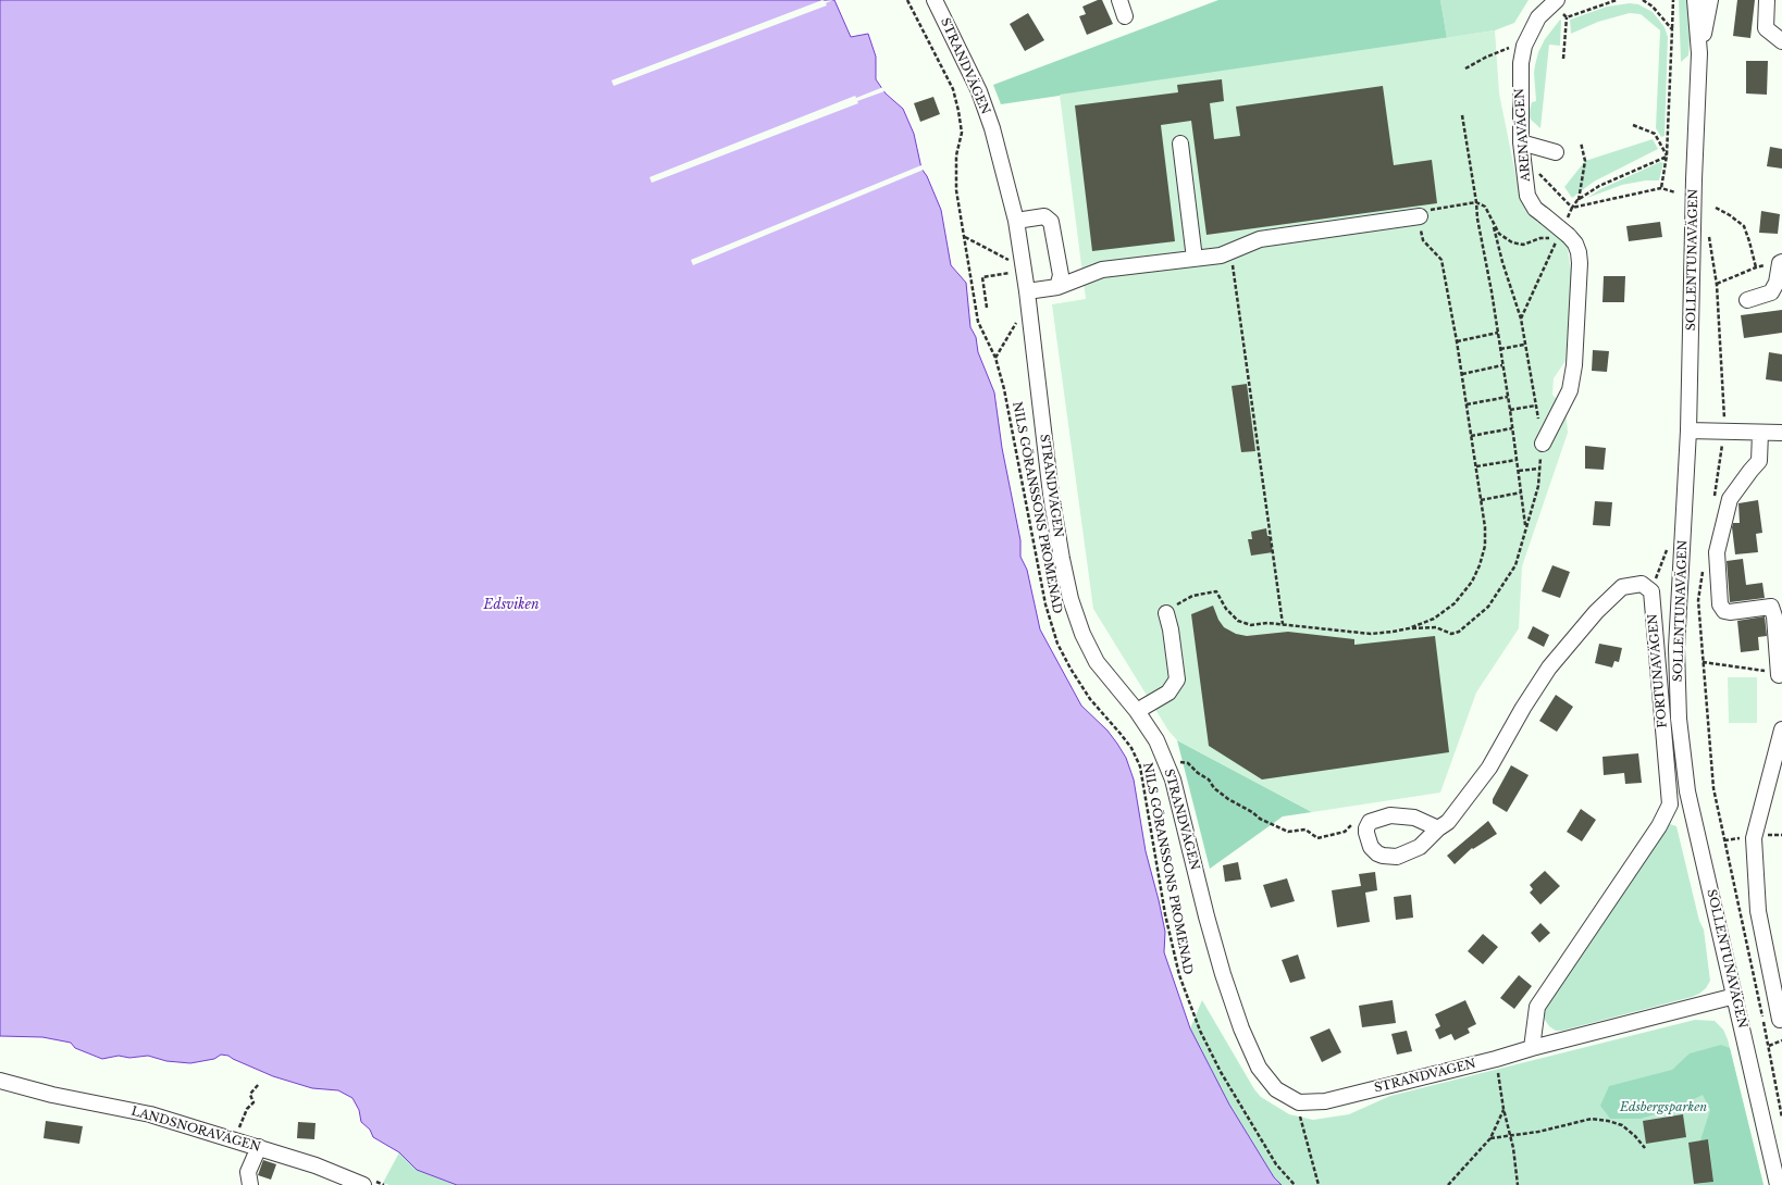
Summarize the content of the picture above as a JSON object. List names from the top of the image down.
{
  "streets": {
    "street": [
      "STRANDVÄGEN",
      "ARENAVÄGEN",
      "SOLLENTUNAVÄGEN",
      "FORTUNAVÄGEN",
      "LANDSNORAVÄGEN"
    ],
    "path": ["NILS GÖRANSSONS PROMENAD"]
  },
  "crossings": [
    ["STRANDVÄGEN", "SOLLENTUNAVÄGEN"],
    ["STRANDVÄGEN", "FORTUNAVÄGEN"]
  ],
  "water": ["Edsviken"],
  "parks": ["Edsbergsparken"]
}
